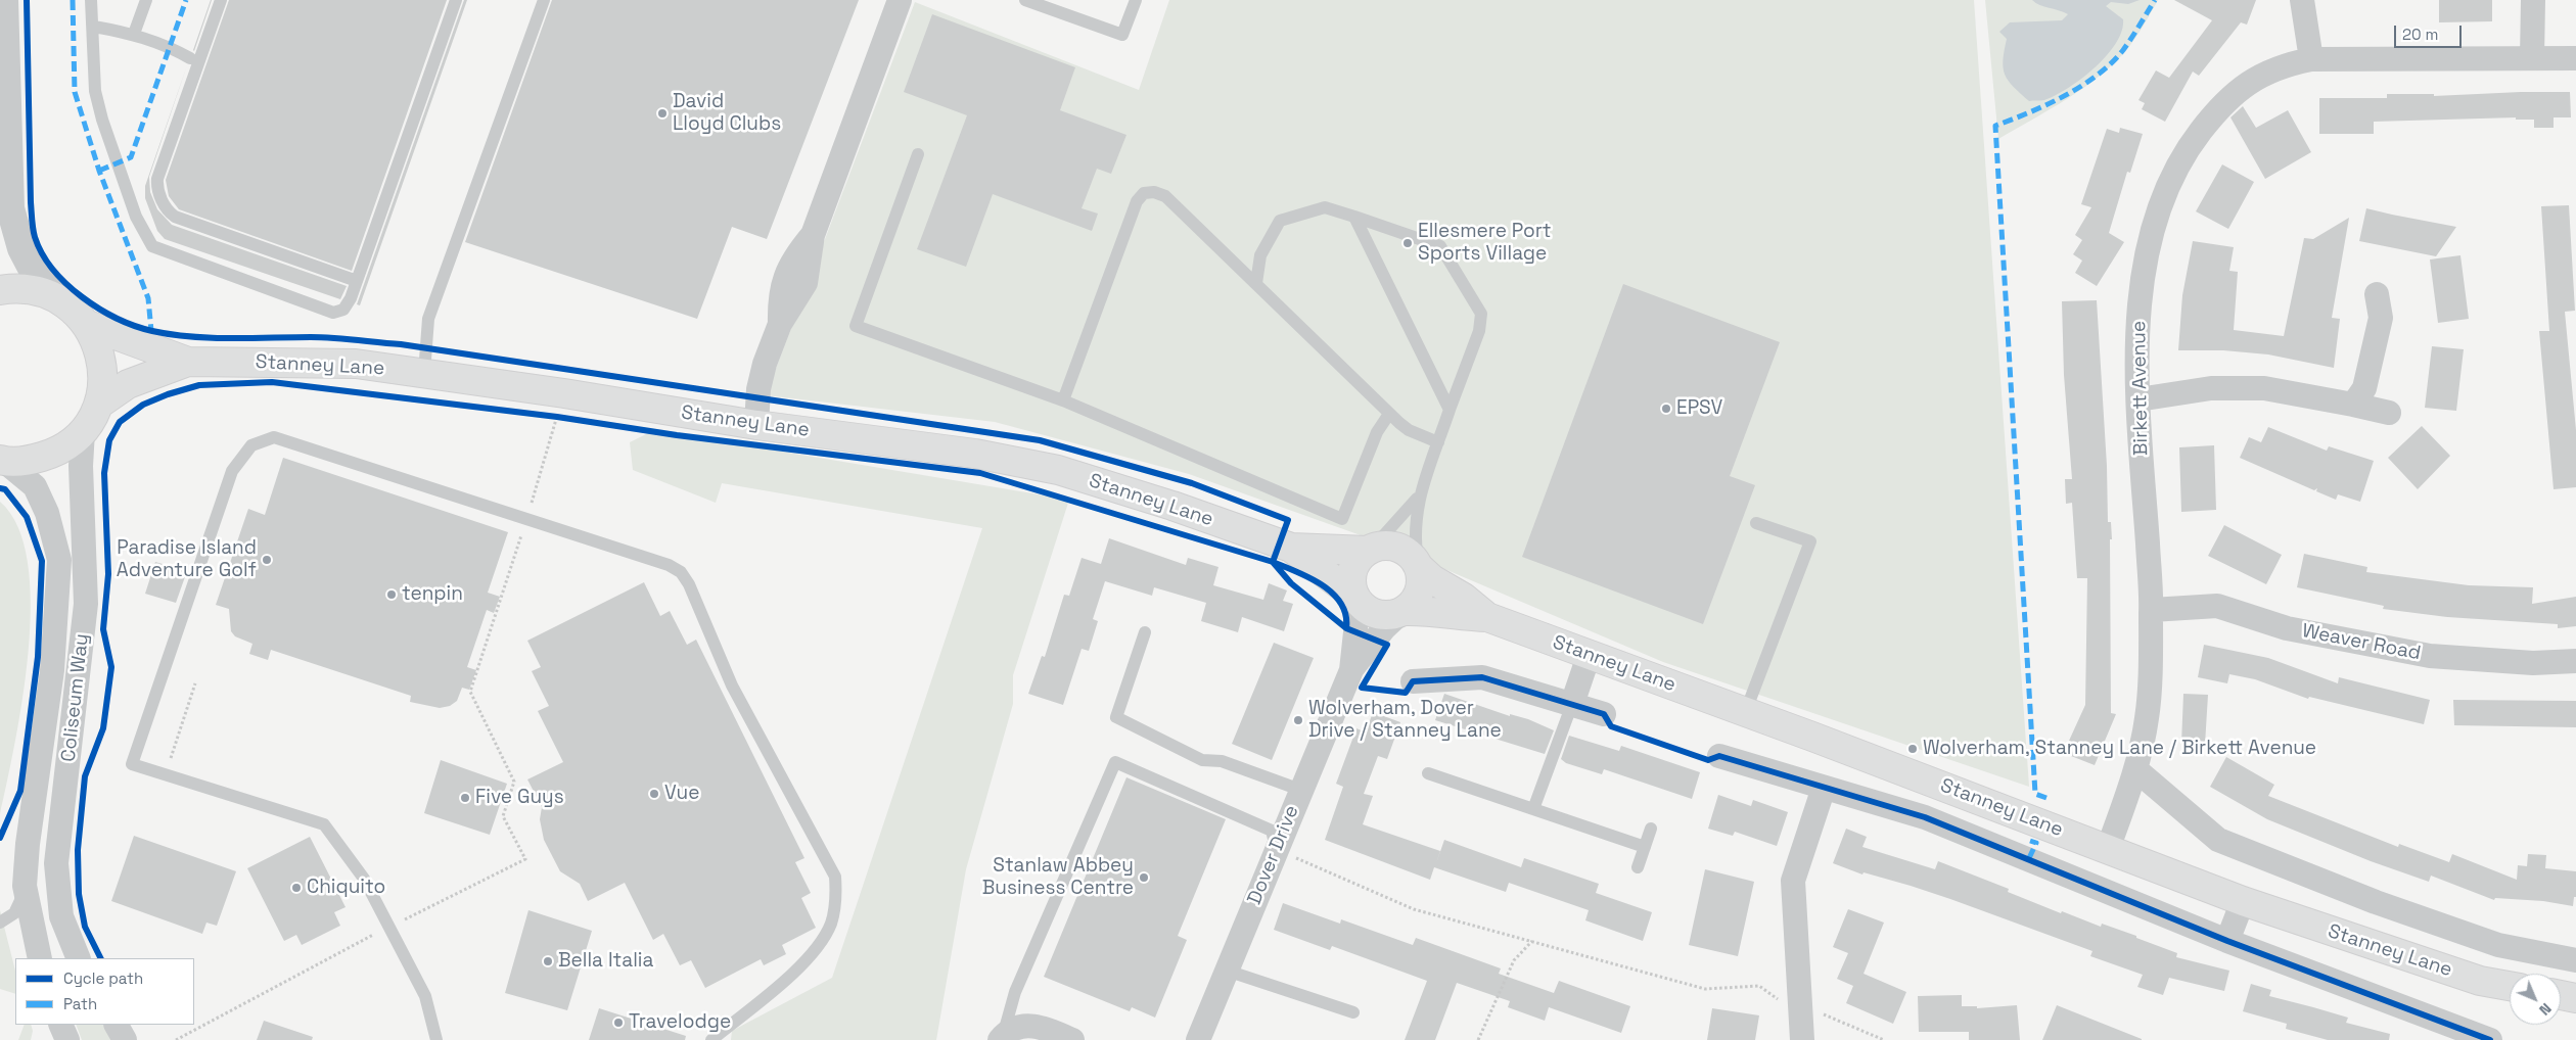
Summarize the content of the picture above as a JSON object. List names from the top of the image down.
{
  "streets": {
    "main road": ["Stanney Lane"],
    "street": [
      "Birkett Avenue",
      "Weaver Road",
      "Coliseum Way",
      "Dover Drive"
    ]
  },
  "crossings": [
    ["Stanney Lane", "Birkett Avenue"],
    ["Stanney Lane", "Dover Drive"],
    ["Birkett Avenue", "Weaver Road"]
  ],
  "places": [
    "David Lloyd Clubs",
    "Ellesmere Port Sports Village",
    "EPSV",
    "Paradise Island Adventure Golf",
    "tenpin",
    "Wolverham, Dover Drive / Stanney Lane",
    "Wolverham, Stanney Lane / Birkett Avenue",
    "Vue",
    "Five Guys",
    "Stanlaw Abbey Business Centre",
    "Chiquito",
    "Bella Italia",
    "Travelodge"
  ],
  "legend": ["Cycle path", "Path"],
  "scale_bar": "20 m",
  "north": "bottom right"
}
